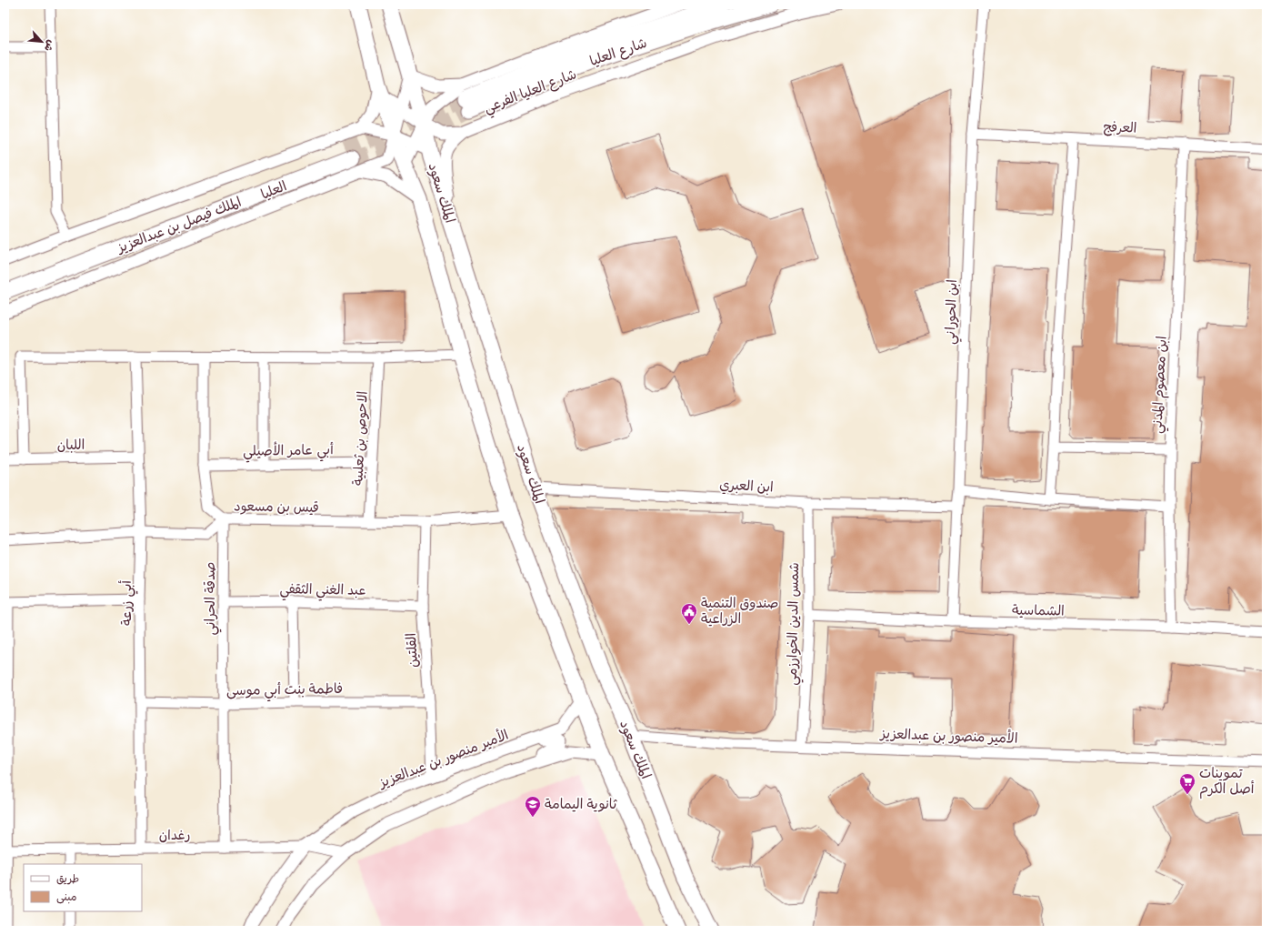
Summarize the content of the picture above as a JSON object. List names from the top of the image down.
{
  "streets": {
    "main road": ["شارع العليا", "الملك سعود", "الملك فيصل بن عبدالعزيز"],
    "street": [
      "شارع العليا الفرعي",
      "العرفج",
      "العليا",
      "ابن الحوراني",
      "ابن معصوم المدني",
      "الاحوص بن ثعلبية",
      "اللبان",
      "أبي عامر الأصيلي",
      "ابن العبري",
      "قيس بن مسعود",
      "عبد الغني الثقفي",
      "صدقة الحراني",
      "أبي زرعة",
      "الشماسية",
      "شمس الدين الخوارزمي",
      "القلتين",
      "فاطمة بنت أبي موسى",
      "الأمير منصور بن عبدالعزيز",
      "رغدان"
    ]
  },
  "crossings": [
    ["شارع العليا الفرعي", "العليا"],
    ["شارع العليا الفرعي", "الملك سعود"],
    ["العرفج", "ابن الحوراني"],
    ["العرفج", "ابن معصوم المدني"],
    ["العليا", "الملك سعود"],
    ["العليا", "الملك فيصل بن عبدالعزيز"],
    ["الملك سعود", "ابن العبري"],
    ["الملك سعود", "قيس بن مسعود"],
    ["الملك سعود", "الأمير منصور بن عبدالعزيز"],
    ["ابن الحوراني", "ابن العبري"],
    ["ابن الحوراني", "الشماسية"],
    ["ابن معصوم المدني", "الشماسية"],
    ["الاحوص بن ثعلبية", "أبي عامر الأصيلي"],
    ["الاحوص بن ثعلبية", "قيس بن مسعود"],
    ["اللبان", "أبي زرعة"],
    ["ابن العبري", "شمس الدين الخوارزمي"],
    ["قيس بن مسعود", "صدقة الحراني"],
    ["قيس بن مسعود", "أبي زرعة"],
    ["قيس بن مسعود", "القلتين"],
    ["عبد الغني الثقفي", "صدقة الحراني"],
    ["عبد الغني الثقفي", "القلتين"],
    ["صدقة الحراني", "فاطمة بنت أبي موسى"],
    ["صدقة الحراني", "رغدان"],
    ["أبي زرعة", "فاطمة بنت أبي موسى"],
    ["أبي زرعة", "رغدان"],
    ["الشماسية", "شمس الدين الخوارزمي"],
    ["شمس الدين الخوارزمي", "الأمير منصور بن عبدالعزيز"],
    ["القلتين", "فاطمة بنت أبي موسى"],
    ["القلتين", "الأمير منصور بن عبدالعزيز"],
    ["الأمير منصور بن عبدالعزيز", "رغدان"]
  ],
  "places": {
    "public building": ["صندوق التنمية الزراعية"],
    "supermarket": ["تموينات أصل الكرم"],
    "school or university": ["ثانوية اليمامة"]
  },
  "legend": ["طريق", "مبنى"],
  "north": "bottom right"
}
